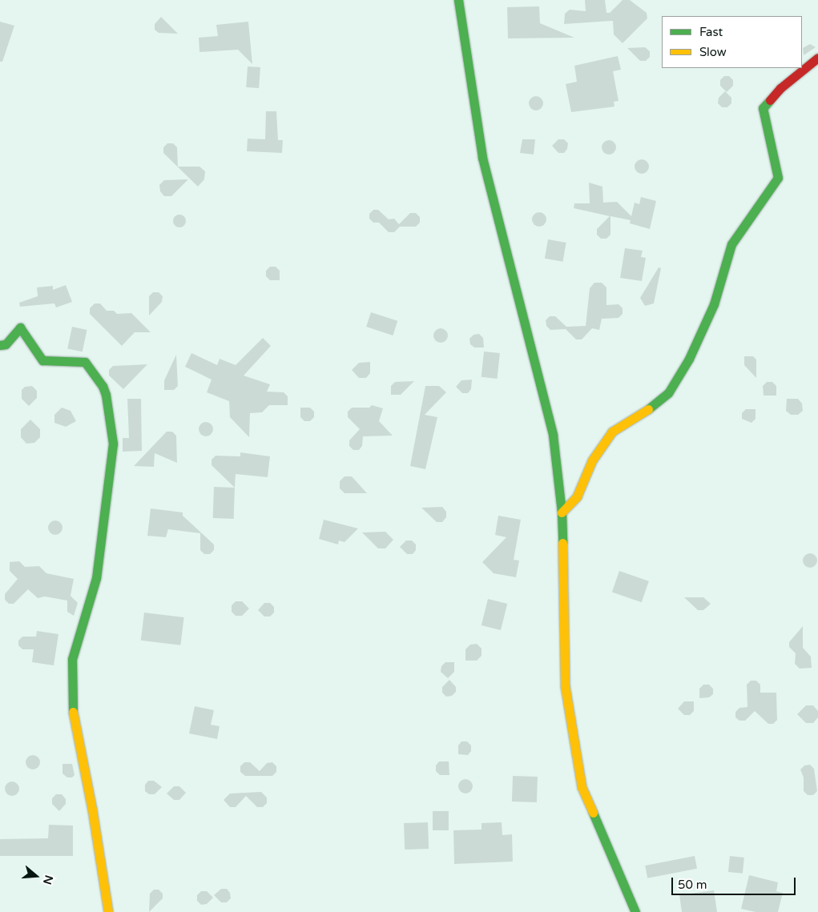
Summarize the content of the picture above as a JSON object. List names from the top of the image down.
{
  "legend": ["Fast", "Slow"],
  "scale_bar": "50 m",
  "north": "right"
}
